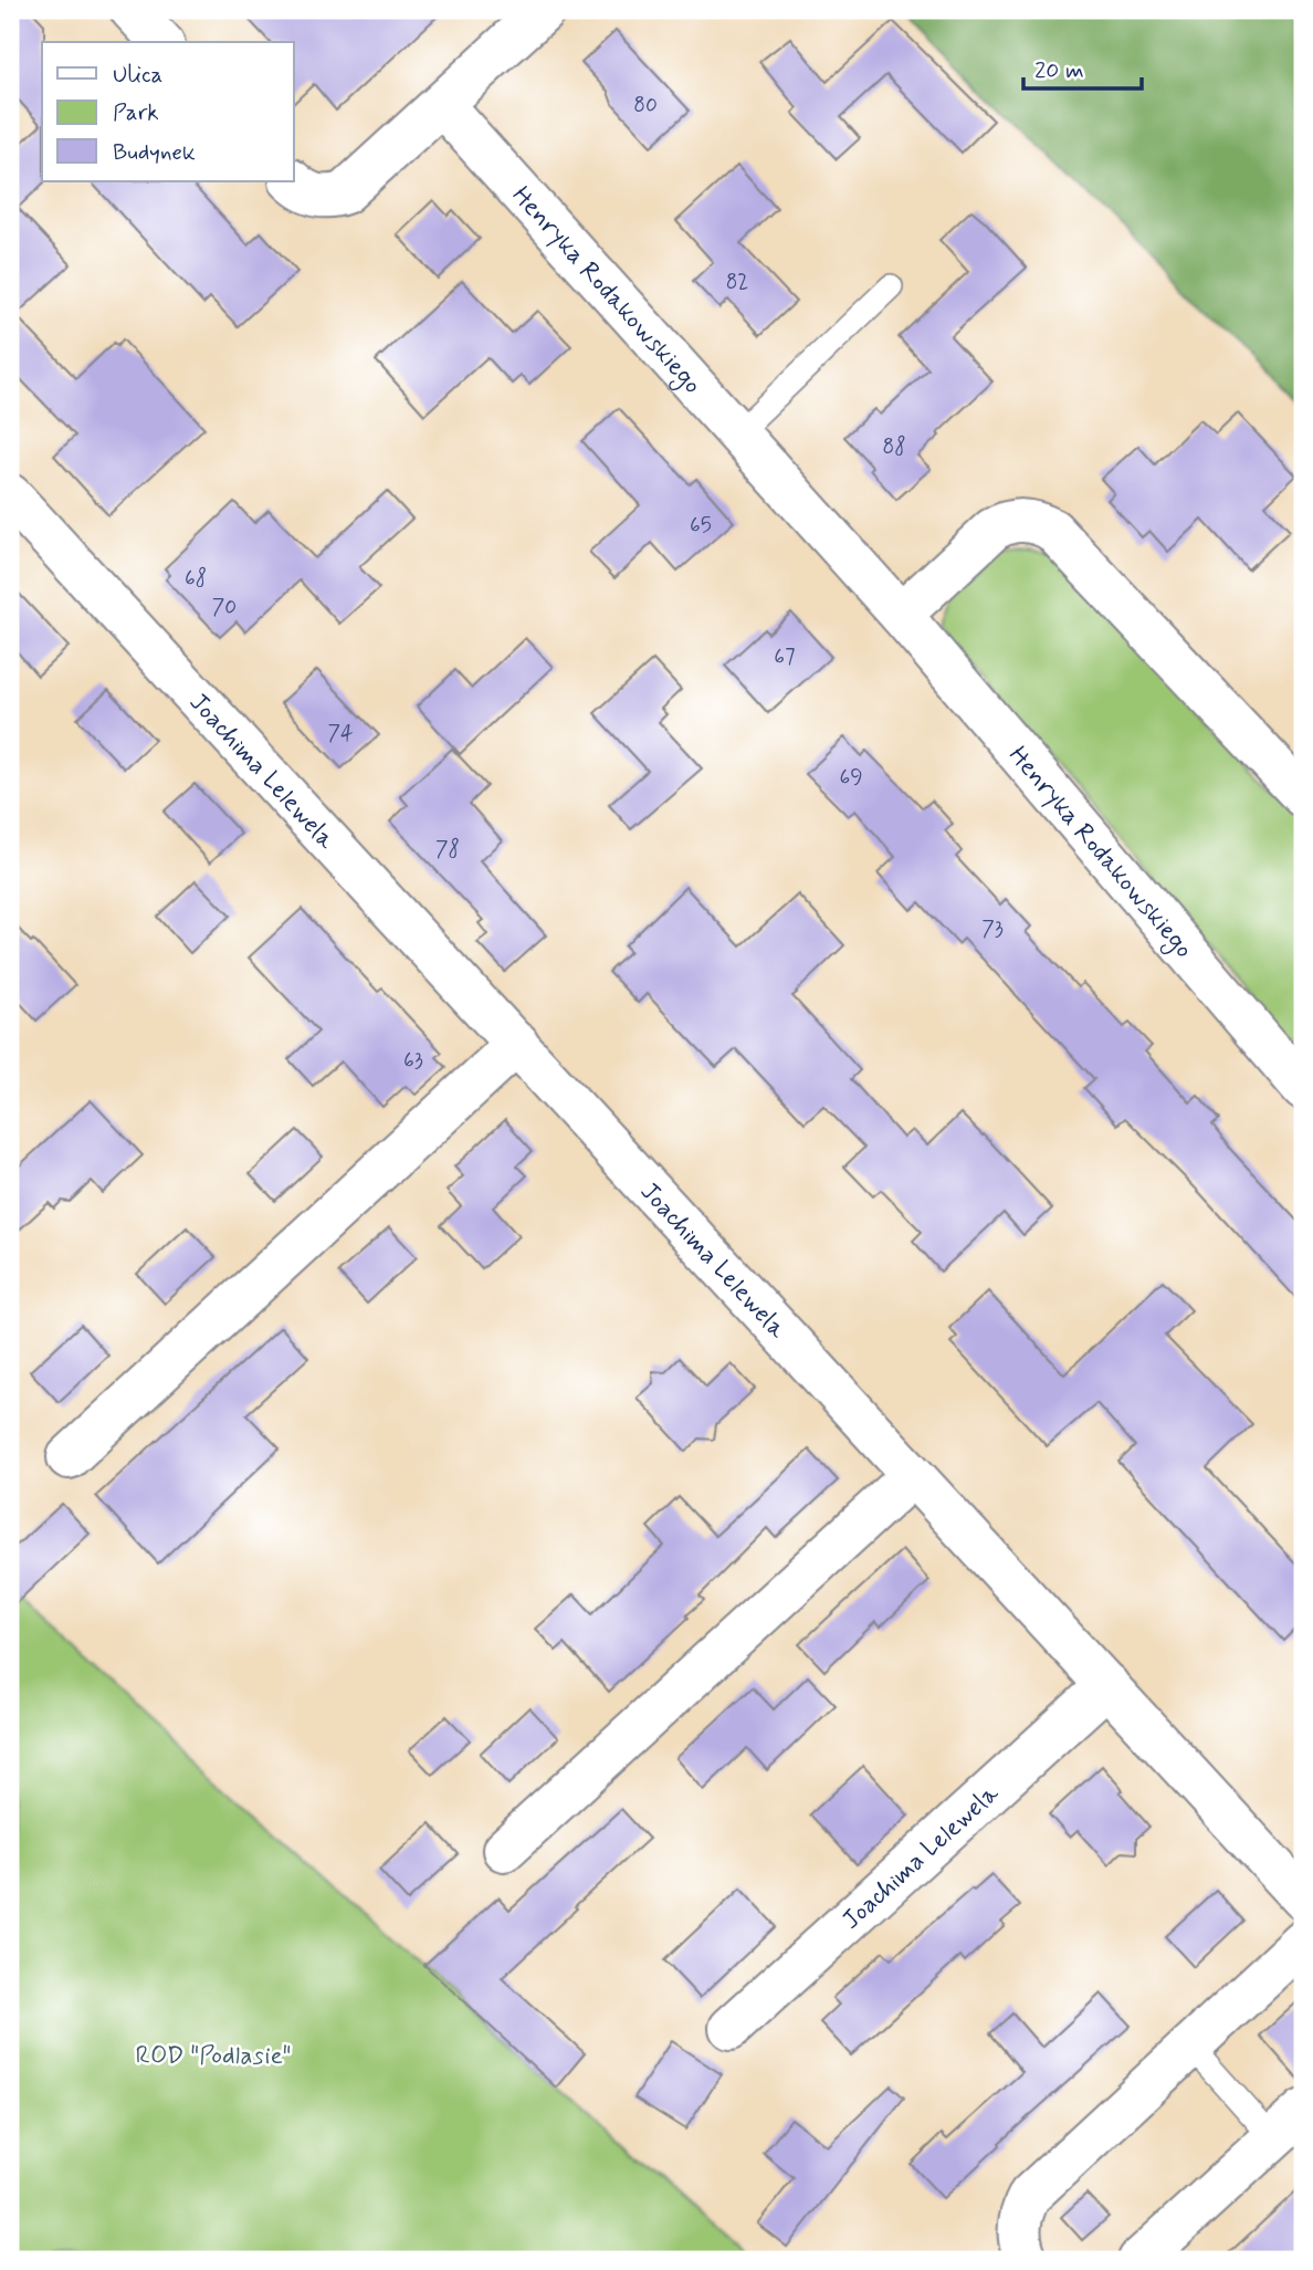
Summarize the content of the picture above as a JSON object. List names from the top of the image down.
{
  "streets": {
    "street": ["Henryka Rodakowskiego", "Joachima Lelewela"]
  },
  "parks": ["ROD \"Podlasie\""],
  "house_numbers": [
    "80",
    "82",
    "88",
    "65",
    "68",
    "70",
    "67",
    "74",
    "69",
    "78",
    "73",
    "63"
  ],
  "legend": ["Ulica", "Park", "Budynek"],
  "scale_bar": "20 m"
}
